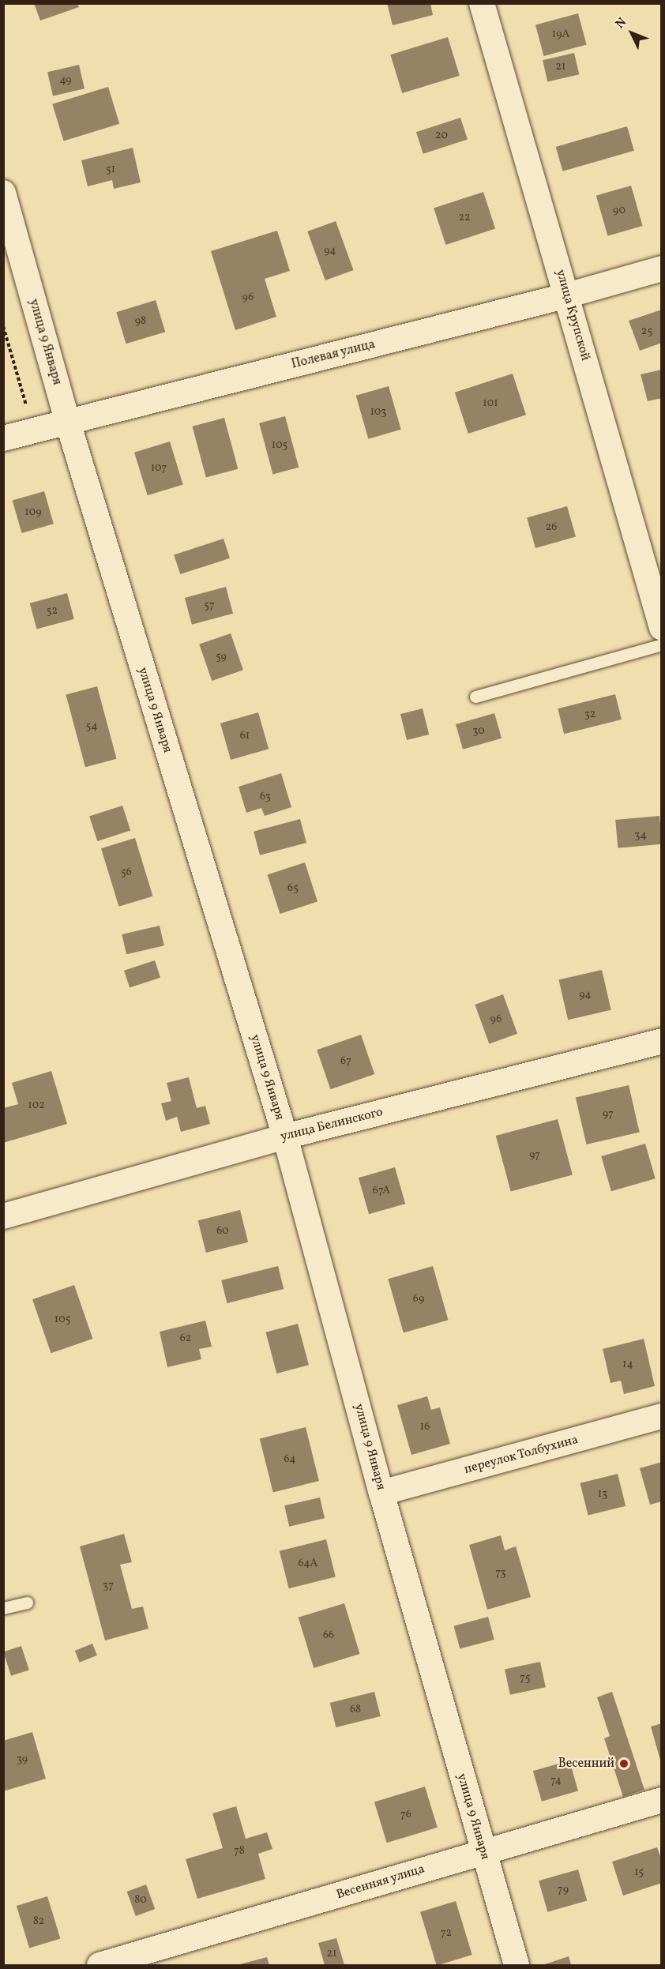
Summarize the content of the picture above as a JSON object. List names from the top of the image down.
{
  "streets": {
    "street": [
      "улица Крупской",
      "улица 9 Января",
      "Полевая улица",
      "улица Белинского",
      "переулок Толбухина",
      "Весенняя улица"
    ]
  },
  "crossings": [
    ["улица Крупской", "Полевая улица"],
    ["улица 9 Января", "Полевая улица"],
    ["улица 9 Января", "улица Белинского"],
    ["улица 9 Января", "переулок Толбухина"],
    ["улица 9 Января", "Весенняя улица"]
  ],
  "places": ["Весенний"],
  "house_numbers": [
    "19А",
    "21",
    "49",
    "20",
    "51",
    "90",
    "22",
    "94",
    "96",
    "98",
    "25",
    "101",
    "103",
    "105",
    "107",
    "109",
    "26",
    "57",
    "52",
    "59",
    "32",
    "54",
    "30",
    "61",
    "63",
    "34",
    "56",
    "65",
    "94",
    "96",
    "67",
    "102",
    "97",
    "97",
    "67А",
    "60",
    "69",
    "105",
    "62",
    "14",
    "16",
    "64",
    "13",
    "64А",
    "73",
    "37",
    "66",
    "75",
    "68",
    "39",
    "74",
    "76",
    "78",
    "15",
    "79",
    "80",
    "82",
    "72",
    "21"
  ],
  "north": "top left"
}
